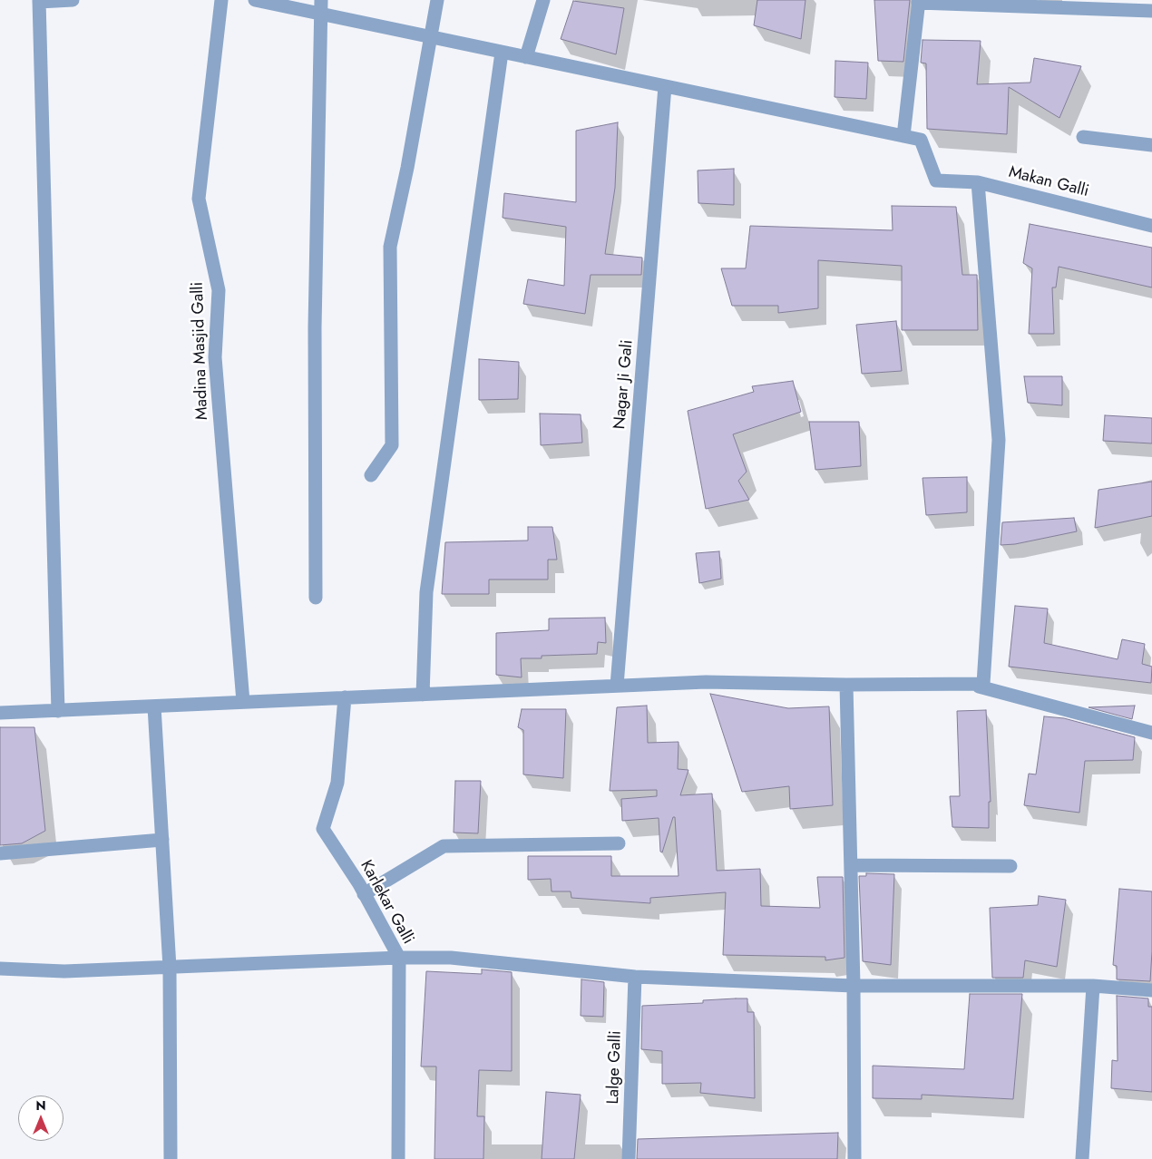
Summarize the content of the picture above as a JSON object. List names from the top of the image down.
{
  "streets": {
    "street": [
      "Makan Galli",
      "Madina Masjid Galli",
      "Nagar Ji Gali",
      "Karlekar Galli",
      "Lalge Galli"
    ]
  },
  "north": "top"
}
